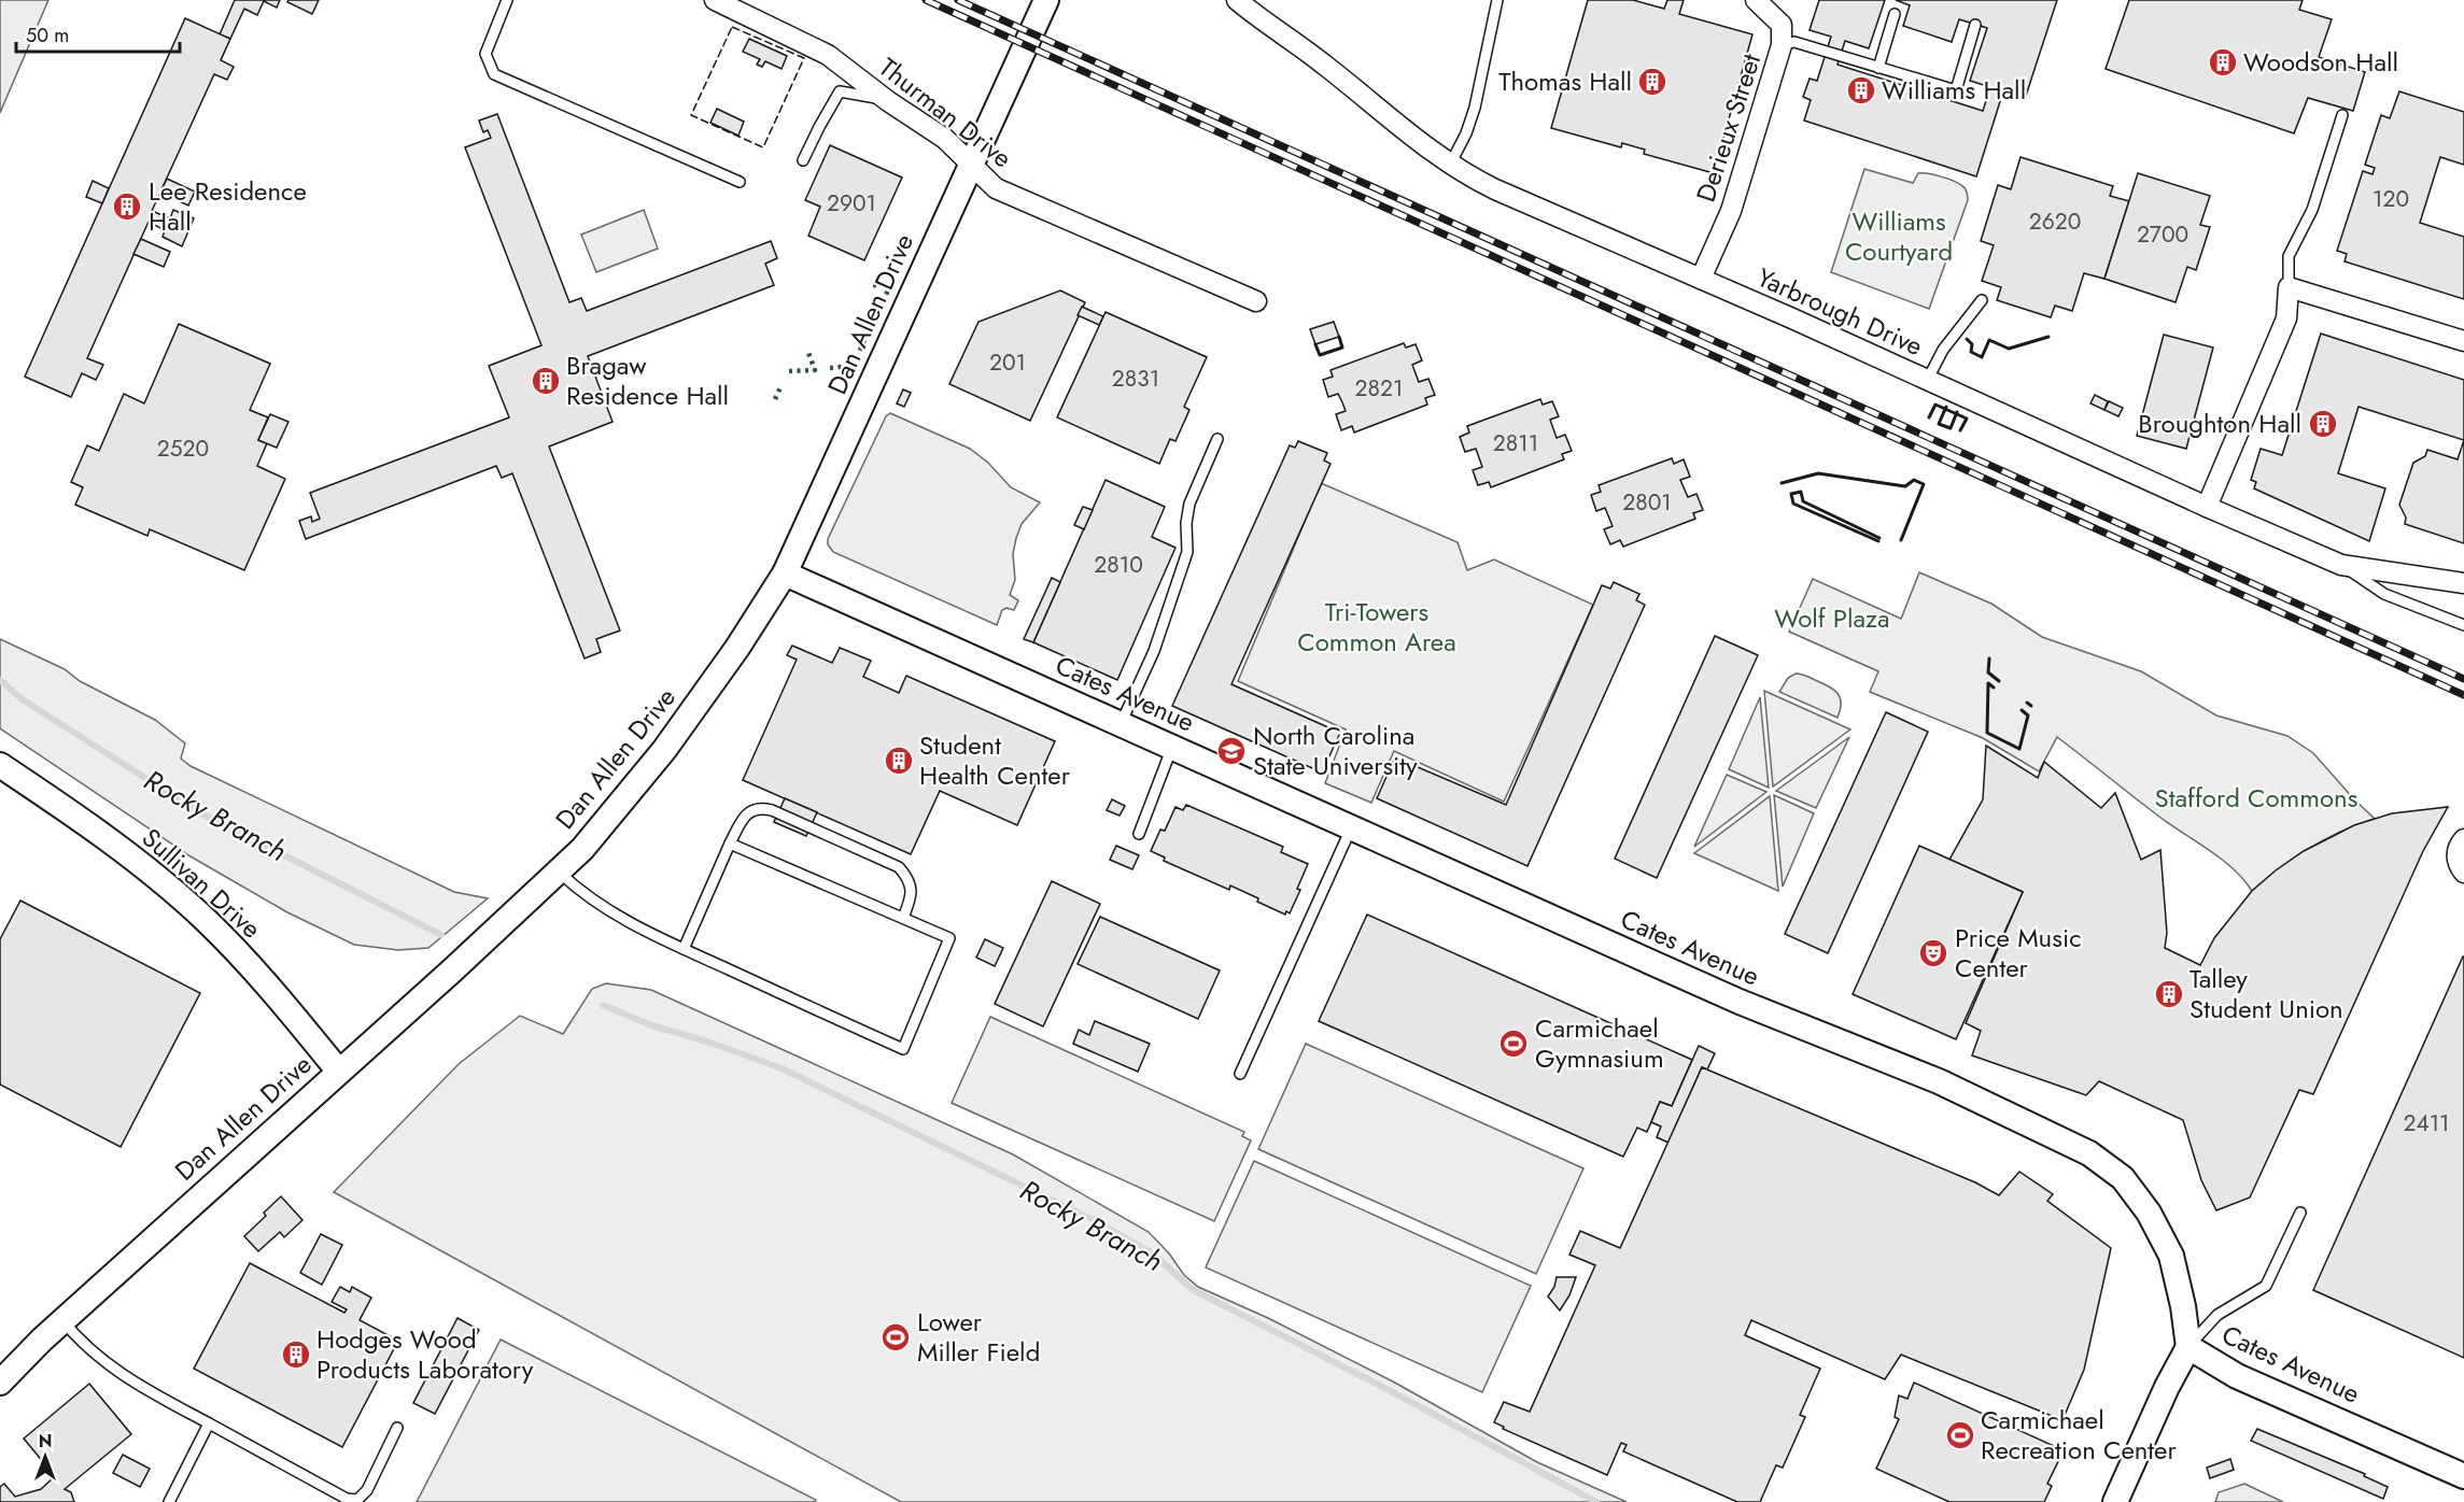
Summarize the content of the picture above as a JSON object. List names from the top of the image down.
{
  "streets": {
    "street": [
      "Thurman Drive",
      "Derieux Street",
      "Yarbrough Drive",
      "Dan Allen Drive",
      "Cates Avenue",
      "Sullivan Drive"
    ]
  },
  "crossings": [
    ["Thurman Drive", "Dan Allen Drive"],
    ["Derieux Street", "Yarbrough Drive"],
    ["Dan Allen Drive", "Cates Avenue"],
    ["Dan Allen Drive", "Sullivan Drive"]
  ],
  "water": ["Rocky Branch"],
  "parks": [
    "Williams Courtyard",
    "Tri-Towers Common Area",
    "Wolf Plaza",
    "Stafford Commons"
  ],
  "places": {
    "building": [
      "Woodson Hall",
      "Thomas Hall",
      "Williams Hall",
      "Lee Residence Hall",
      "Bragaw Residence Hall",
      "Broughton Hall",
      "Student Health Center",
      "Talley Student Union",
      "Hodges Wood Products Laboratory"
    ],
    "school or university": ["North Carolina State University"],
    "theatre": ["Price Music Center"],
    "sports": ["Carmichael Gymnasium", "Lower Miller Field", "Carmichael Recreation Center"]
  },
  "house_numbers": [
    "120",
    "2901",
    "2620",
    "2700",
    "201",
    "2831",
    "2821",
    "2811",
    "2520",
    "2801",
    "2810",
    "2411"
  ],
  "scale_bar": "50 m",
  "north": "top"
}
